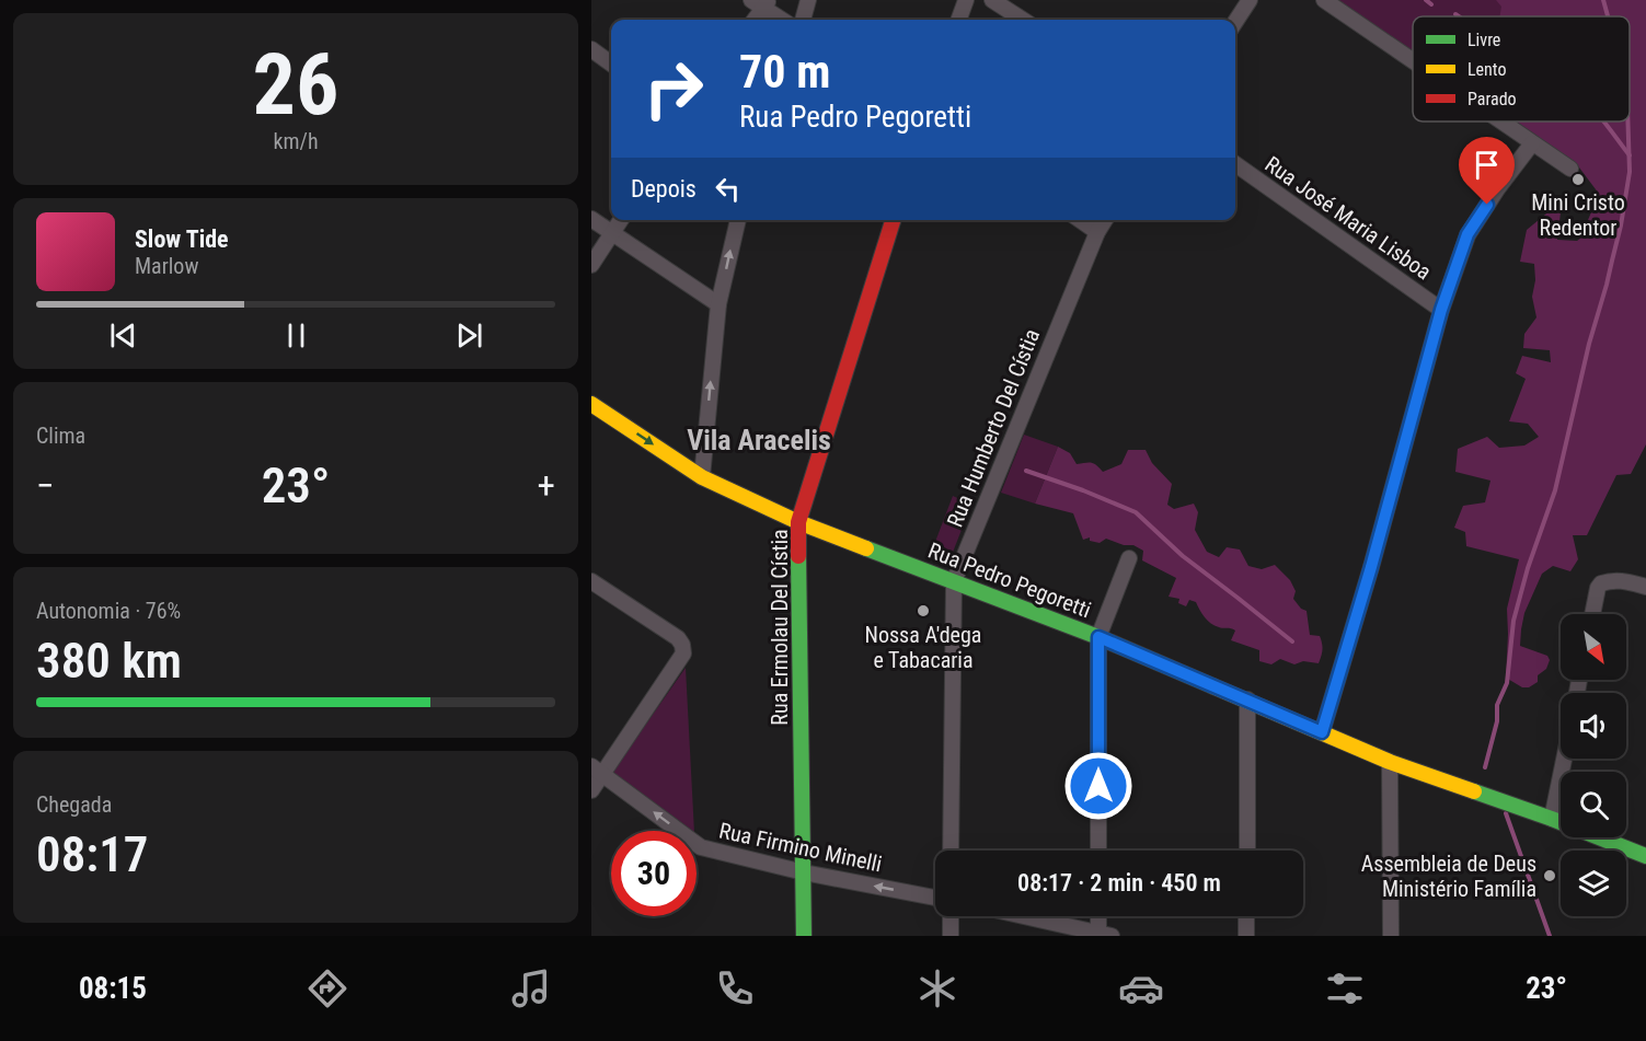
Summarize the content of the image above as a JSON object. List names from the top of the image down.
{
  "streets": {
    "street": [
      "Rua José Maria Lisboa",
      "Rua Humberto Del Cístia",
      "Rua Pedro Pegoretti",
      "Rua Ermolau Del Cístia",
      "Rua Firmino Minelli"
    ]
  },
  "crossings": [
    ["Rua Humberto Del Cístia", "Rua Pedro Pegoretti"],
    ["Rua Pedro Pegoretti", "Rua Ermolau Del Cístia"],
    ["Rua Ermolau Del Cístia", "Rua Firmino Minelli"]
  ],
  "one_way": ["Rua Firmino Minelli"],
  "districts": ["Vila Aracelis"],
  "places": ["Mini Cristo Redentor", "Nossa A'dega e Tabacaria", "Assembleia de Deus Ministério Família"],
  "legend": ["Livre", "Lento", "Parado"],
  "north": "bottom right",
  "page": {
    "tile": [
      ["26", "km/h"],
      "Clima",
      ["Autonomia · 76%", "380 km"],
      ["Chegada", "08:17"]
    ],
    "turn": ["70 m", "Rua Pedro Pegoretti"],
    "then": "Depois",
    "song": ["Slow Tide", "Marlow"],
    "heat": ["−", "23°", "+"],
    "limit": "30",
    "trip": "08:17 · 2 min · 450 m",
    "tabs": ["08:15", "23°"]
  }
}
